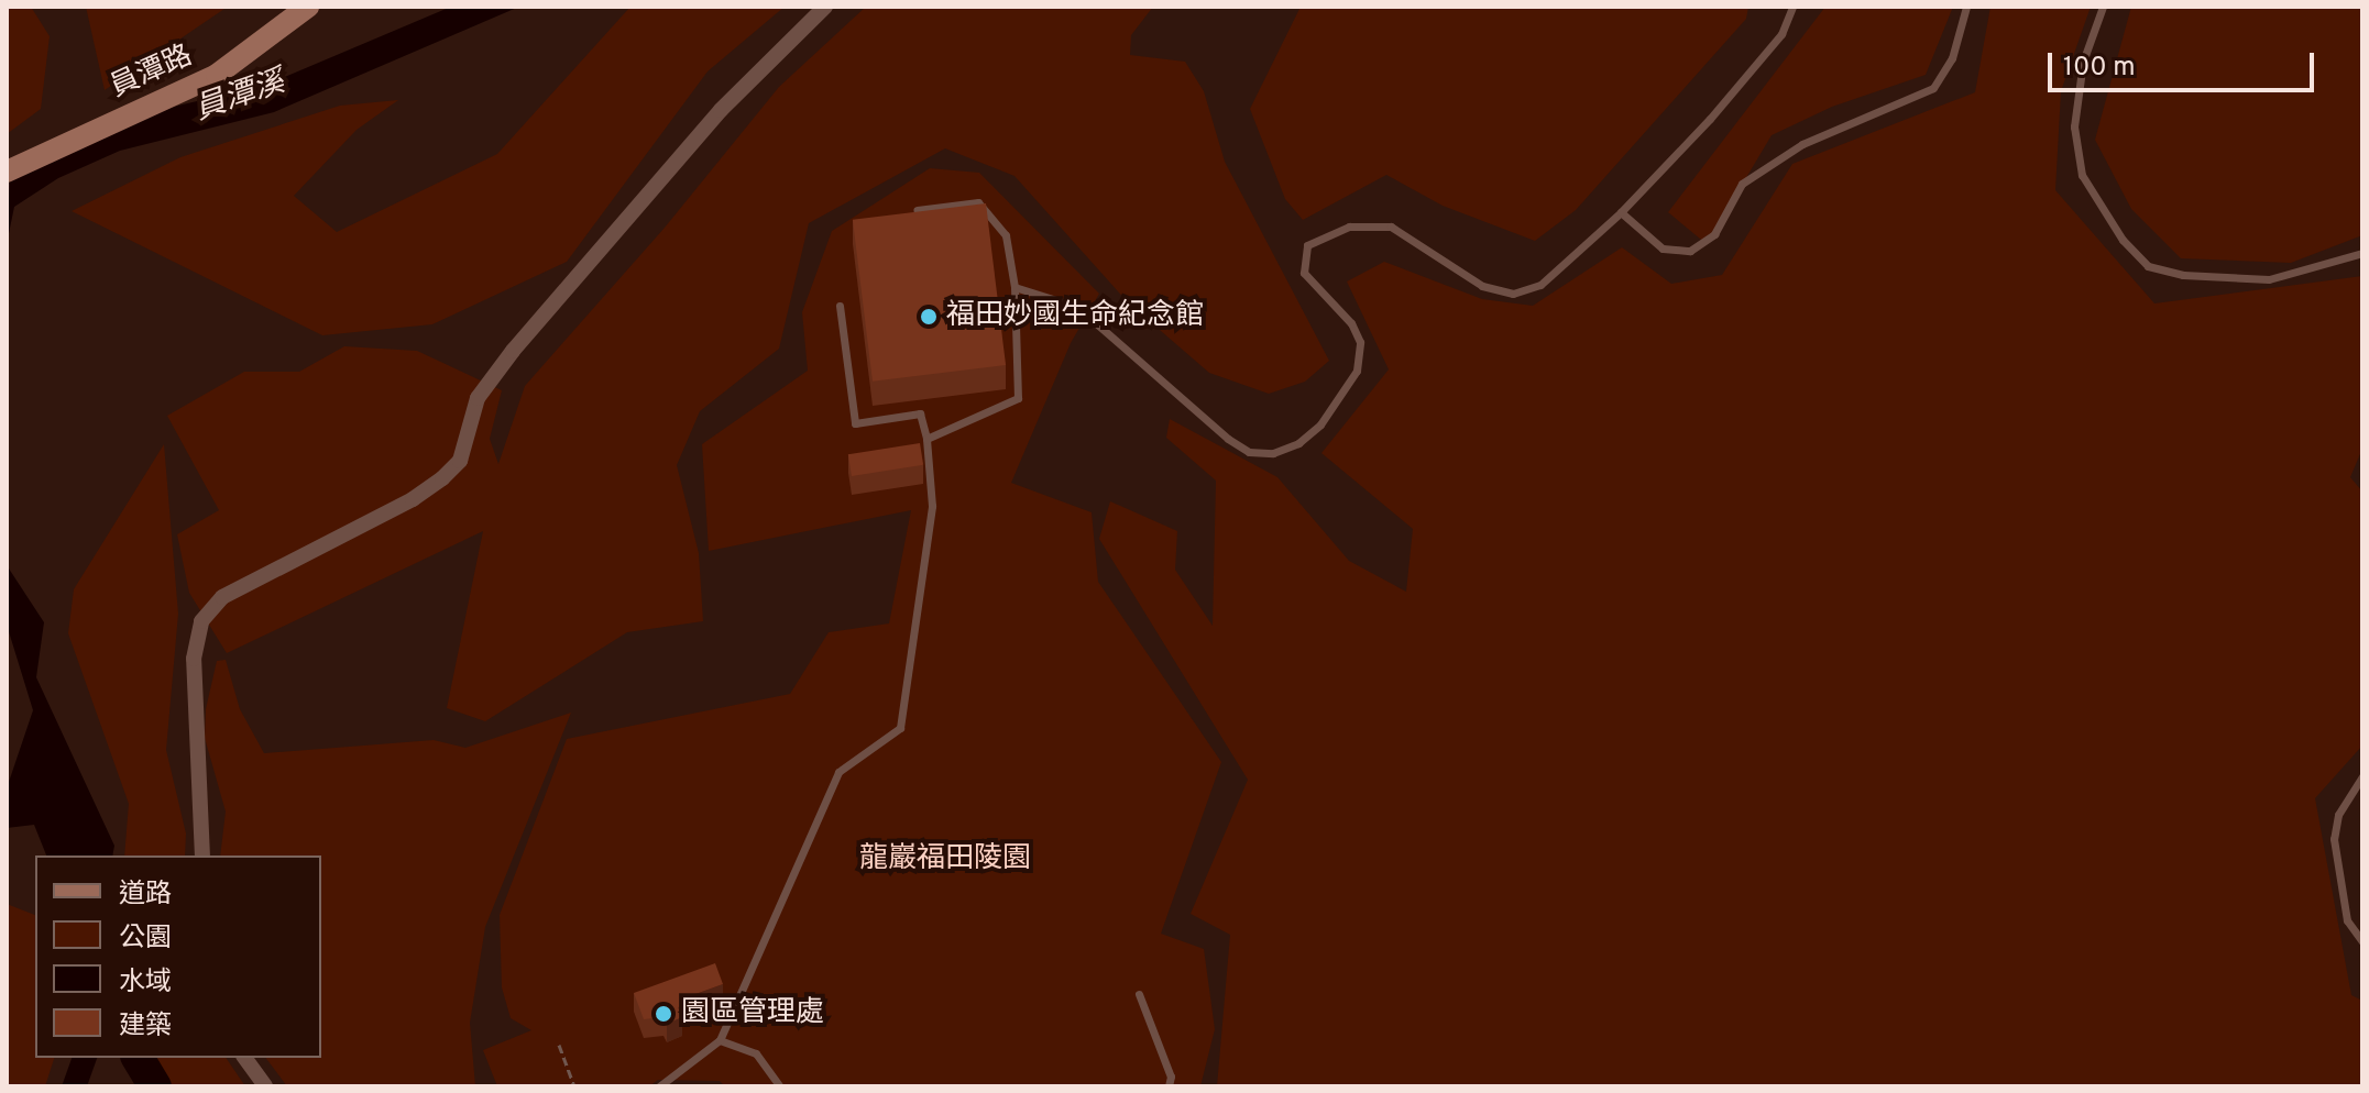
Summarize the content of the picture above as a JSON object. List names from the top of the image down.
{
  "streets": {
    "street": ["員潭路"]
  },
  "water": ["員潭溪"],
  "parks": ["龍巖福田陵園"],
  "places": ["福田妙國生命紀念館", "園區管理處"],
  "legend": [
    "道路",
    "公園",
    "水域",
    "建築"
  ],
  "scale_bar": "100 m"
}
